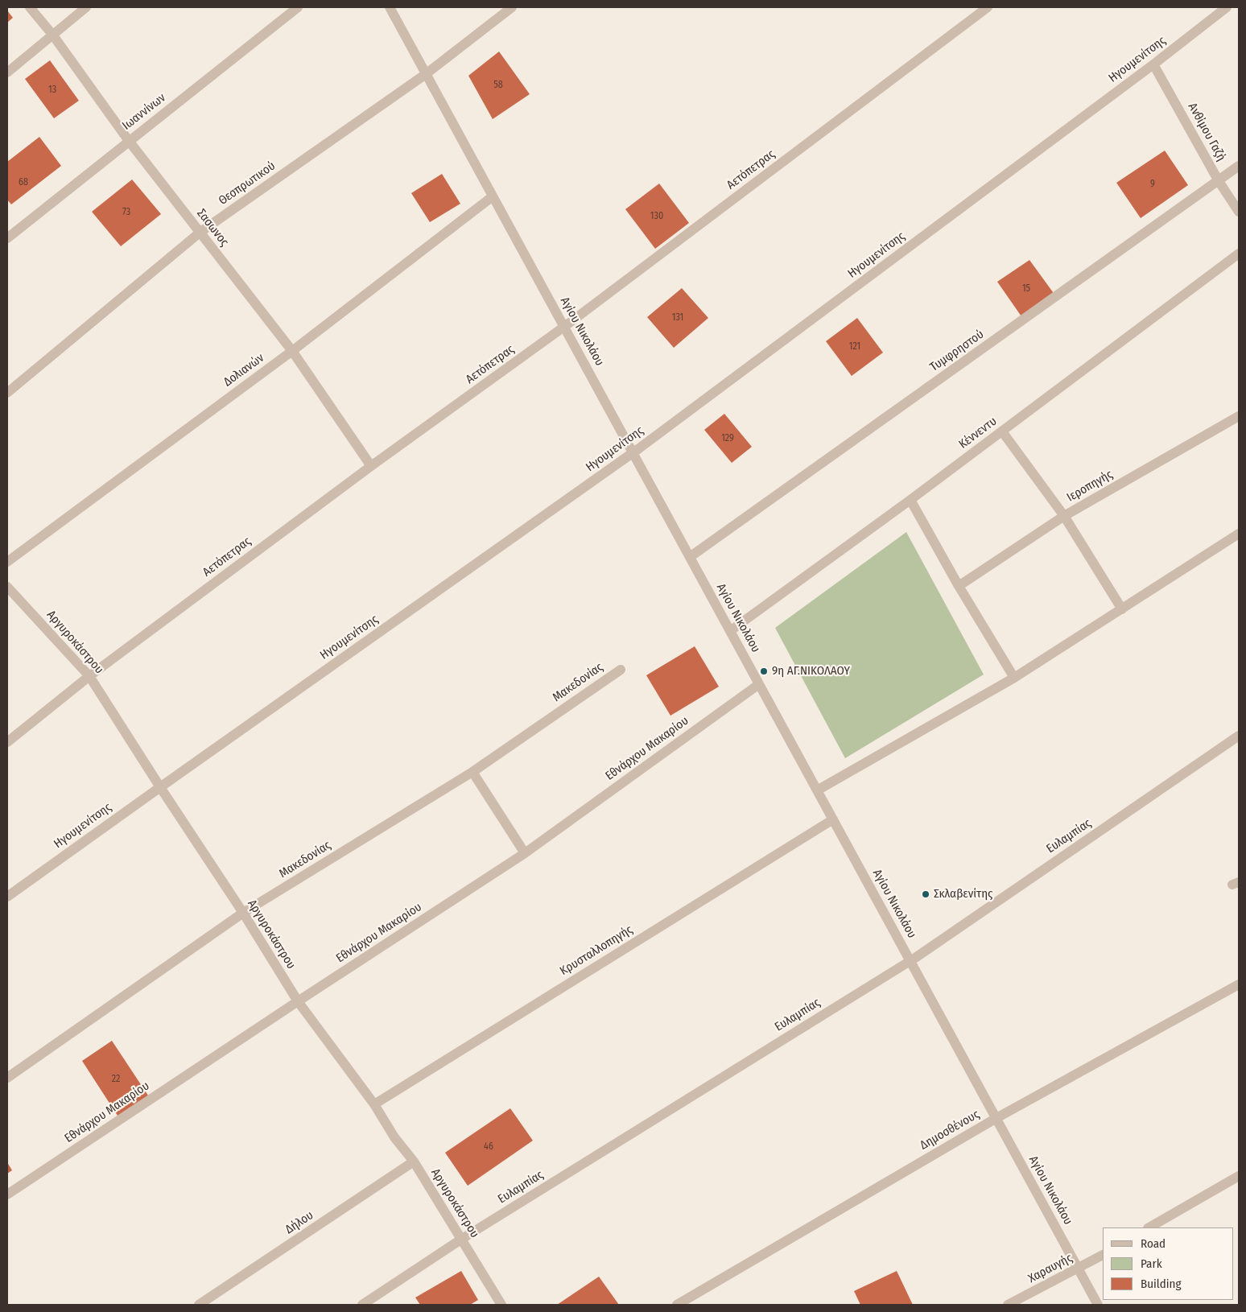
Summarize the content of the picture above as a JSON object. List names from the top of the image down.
{
  "streets": {
    "street": [
      "Ηγουμενίτσης",
      "Ιωαννίνων",
      "Ανθίμου Γαζή",
      "Αετόπετρας",
      "Θεσπρωτικού",
      "Σασωνος",
      "Αγίου Νικολάου",
      "Τυμφρηστού",
      "Δολιανών",
      "Κέννεντυ",
      "Ιεροπηγής",
      "Αργυροκάστρου",
      "Μακεδονίας",
      "Εθνάρχου Μακαρίου",
      "Ευλαμπίας",
      "Κρυσταλλοπηγής",
      "Δημοσθένους",
      "Δήλου",
      "Χαραυγής"
    ]
  },
  "crossings": [
    ["Ηγουμενίτσης", "Ανθίμου Γαζή"],
    ["Ηγουμενίτσης", "Αγίου Νικολάου"],
    ["Ηγουμενίτσης", "Αργυροκάστρου"],
    ["Ιωαννίνων", "Σασωνος"],
    ["Ανθίμου Γαζή", "Τυμφρηστού"],
    ["Αετόπετρας", "Σασωνος"],
    ["Αετόπετρας", "Αγίου Νικολάου"],
    ["Αετόπετρας", "Αργυροκάστρου"],
    ["Θεσπρωτικού", "Σασωνος"],
    ["Θεσπρωτικού", "Αγίου Νικολάου"],
    ["Σασωνος", "Δολιανών"],
    ["Αγίου Νικολάου", "Τυμφρηστού"],
    ["Αγίου Νικολάου", "Δολιανών"],
    ["Αγίου Νικολάου", "Κέννεντυ"],
    ["Αγίου Νικολάου", "Εθνάρχου Μακαρίου"],
    ["Αγίου Νικολάου", "Ευλαμπίας"],
    ["Αγίου Νικολάου", "Κρυσταλλοπηγής"],
    ["Αγίου Νικολάου", "Δημοσθένους"],
    ["Αγίου Νικολάου", "Χαραυγής"],
    ["Αργυροκάστρου", "Μακεδονίας"],
    ["Αργυροκάστρου", "Εθνάρχου Μακαρίου"],
    ["Αργυροκάστρου", "Ευλαμπίας"],
    ["Αργυροκάστρου", "Κρυσταλλοπηγής"],
    ["Αργυροκάστρου", "Δήλου"]
  ],
  "places": ["9η ΑΓ.ΝΙΚΟΛΑΟΥ", "Σκλαβενίτης"],
  "house_numbers": [
    "58",
    "13",
    "68",
    "9",
    "73",
    "130",
    "15",
    "131",
    "121",
    "129",
    "22",
    "46"
  ],
  "legend": ["Road", "Park", "Building"]
}
